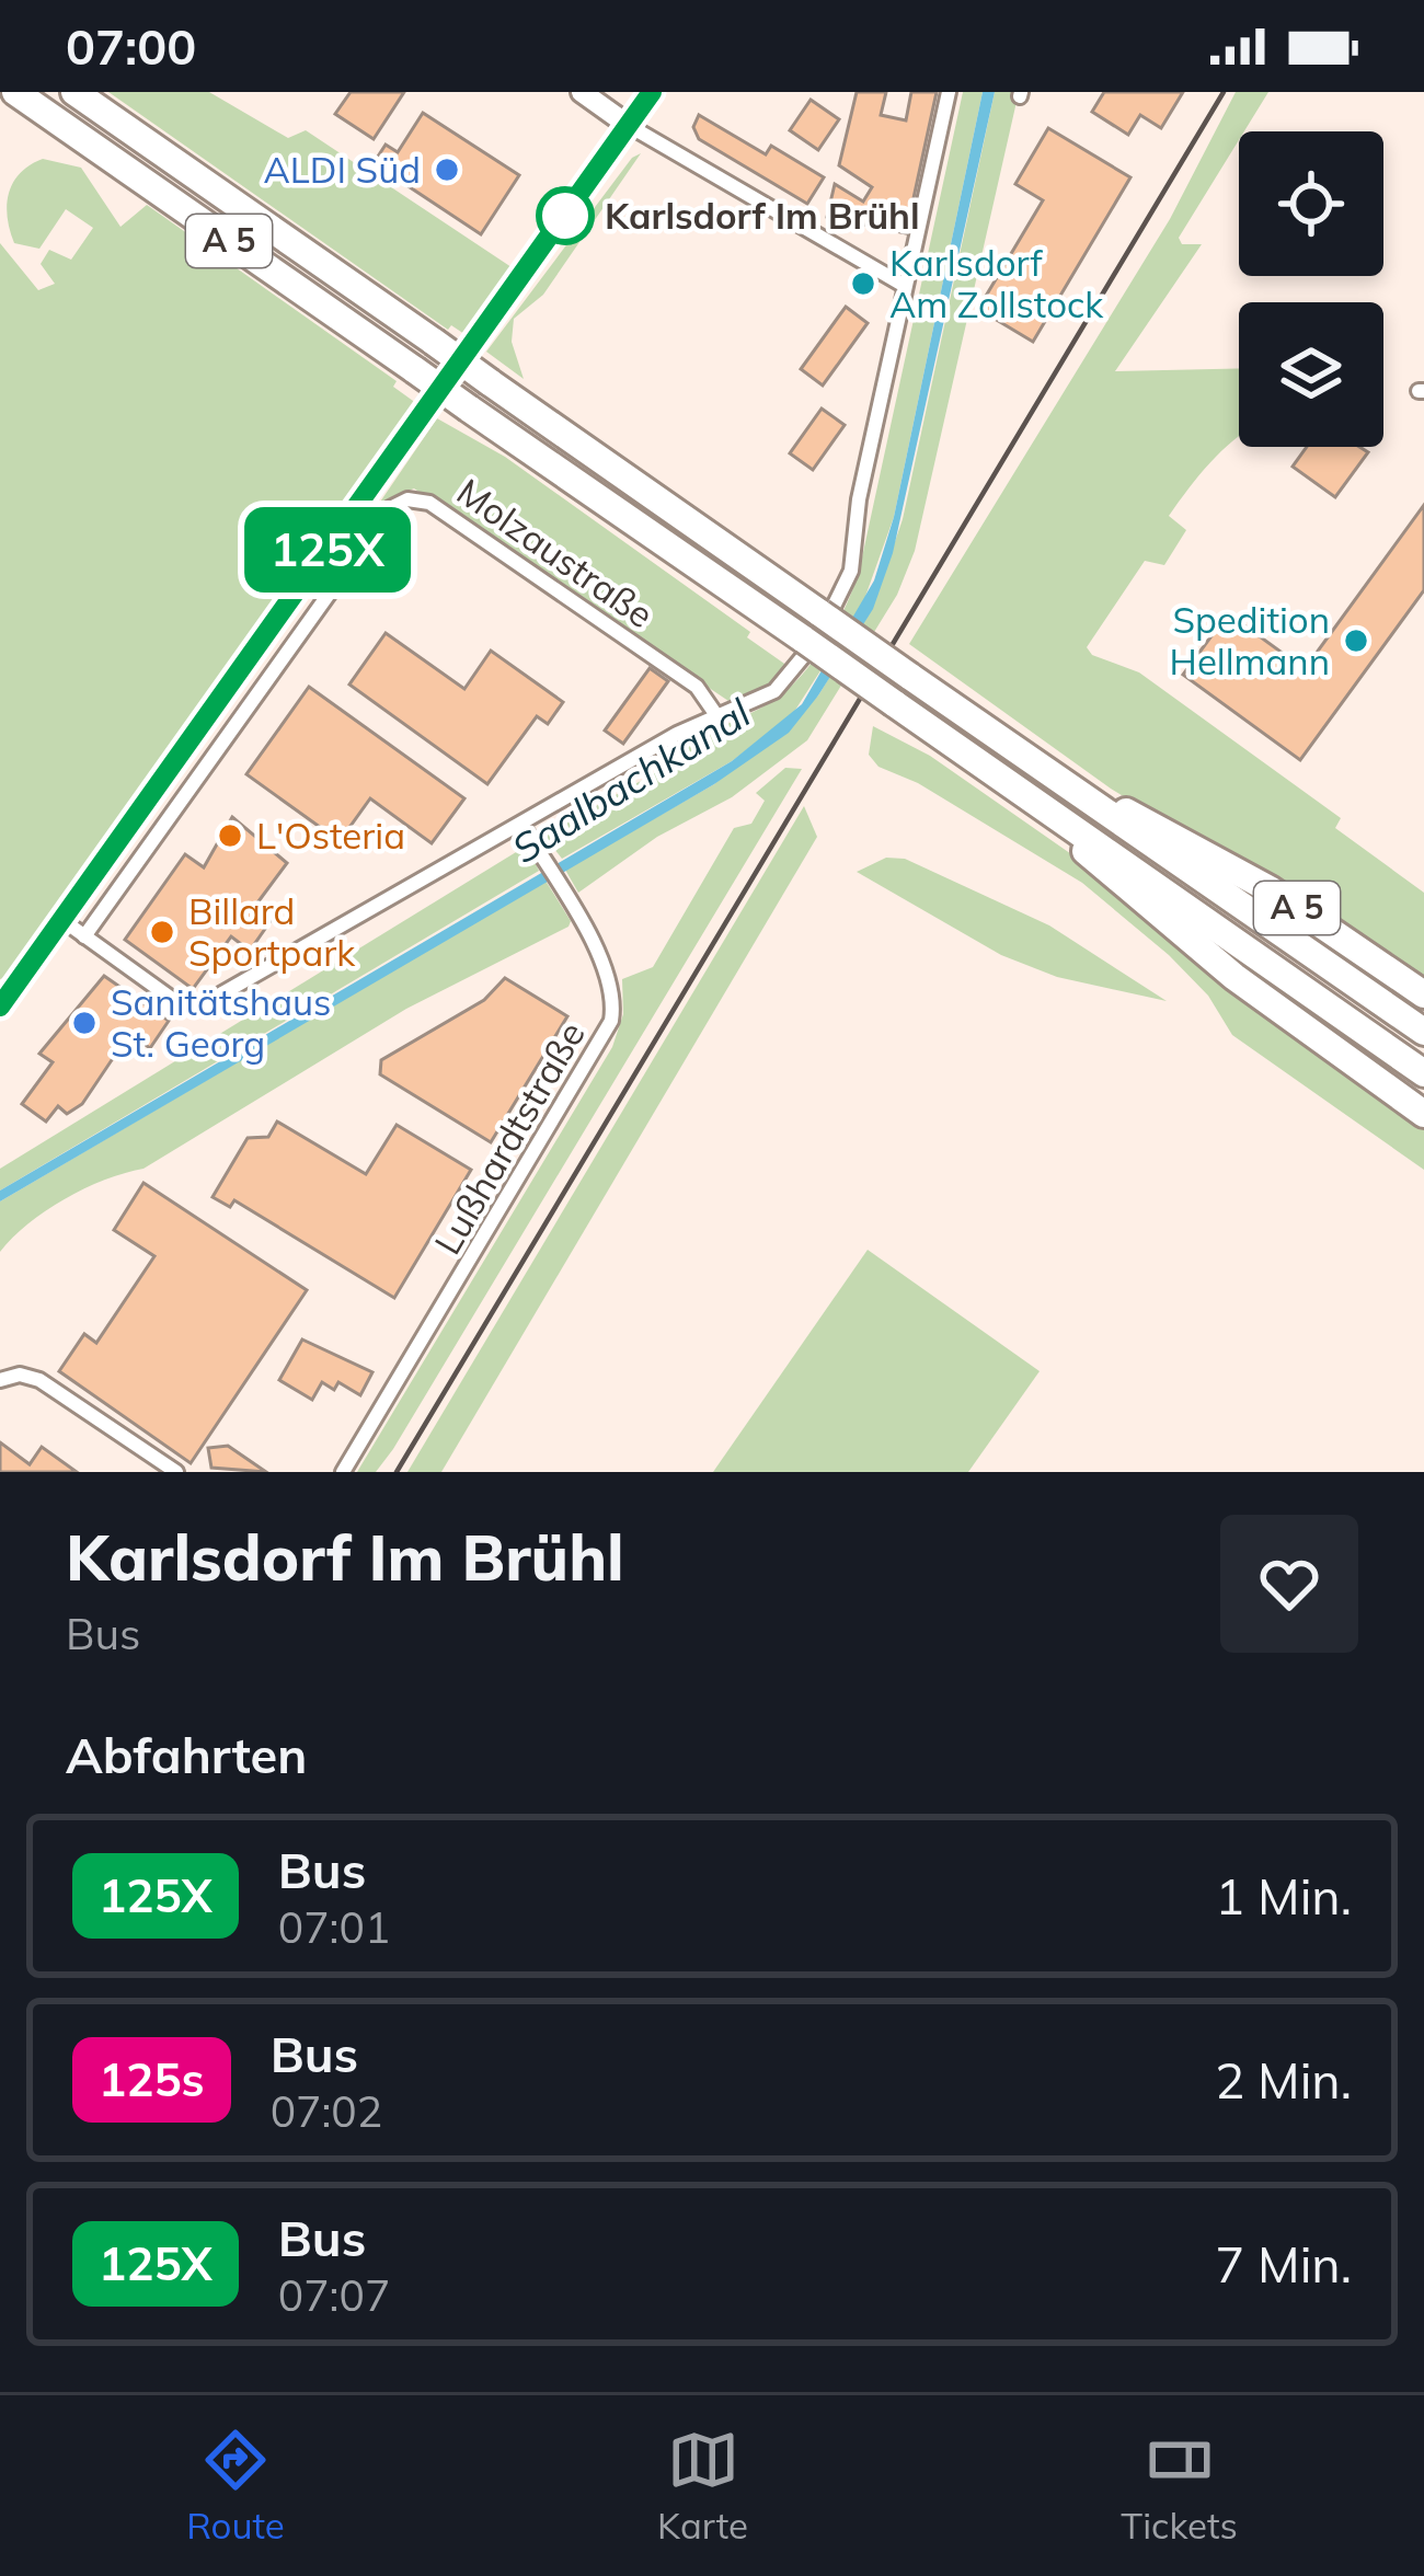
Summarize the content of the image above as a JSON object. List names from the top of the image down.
{
  "streets": {
    "highway": ["A 5"],
    "street": ["Molzaustraße", "Lußhardtstraße"]
  },
  "water": ["Saalbachkanal"],
  "places": [
    "ALDI Süd",
    "Karlsdorf Im Brühl",
    "Karlsdorf Am Zollstock",
    "Spedition Hellmann",
    "L'Osteria",
    "Billard Sportpark",
    "Sanitätshaus St. Georg"
  ],
  "lines": ["bus line 125X"],
  "page": {
    "status": "07:00",
    "on_map": "125X",
    "heading": [
      ["Karlsdorf Im Brühl", "Bus"],
      "Abfahrten"
    ],
    "list": [
      {
        "mark": "125X",
        "name": "Bus",
        "note": "07:01",
        "value": "1 Min."
      },
      {
        "mark": "125s",
        "name": "Bus",
        "note": "07:02",
        "value": "2 Min."
      },
      {
        "mark": "125X",
        "name": "Bus",
        "note": "07:07",
        "value": "7 Min."
      }
    ],
    "tabs": ["Route", "Karte", "Tickets"]
  }
}
